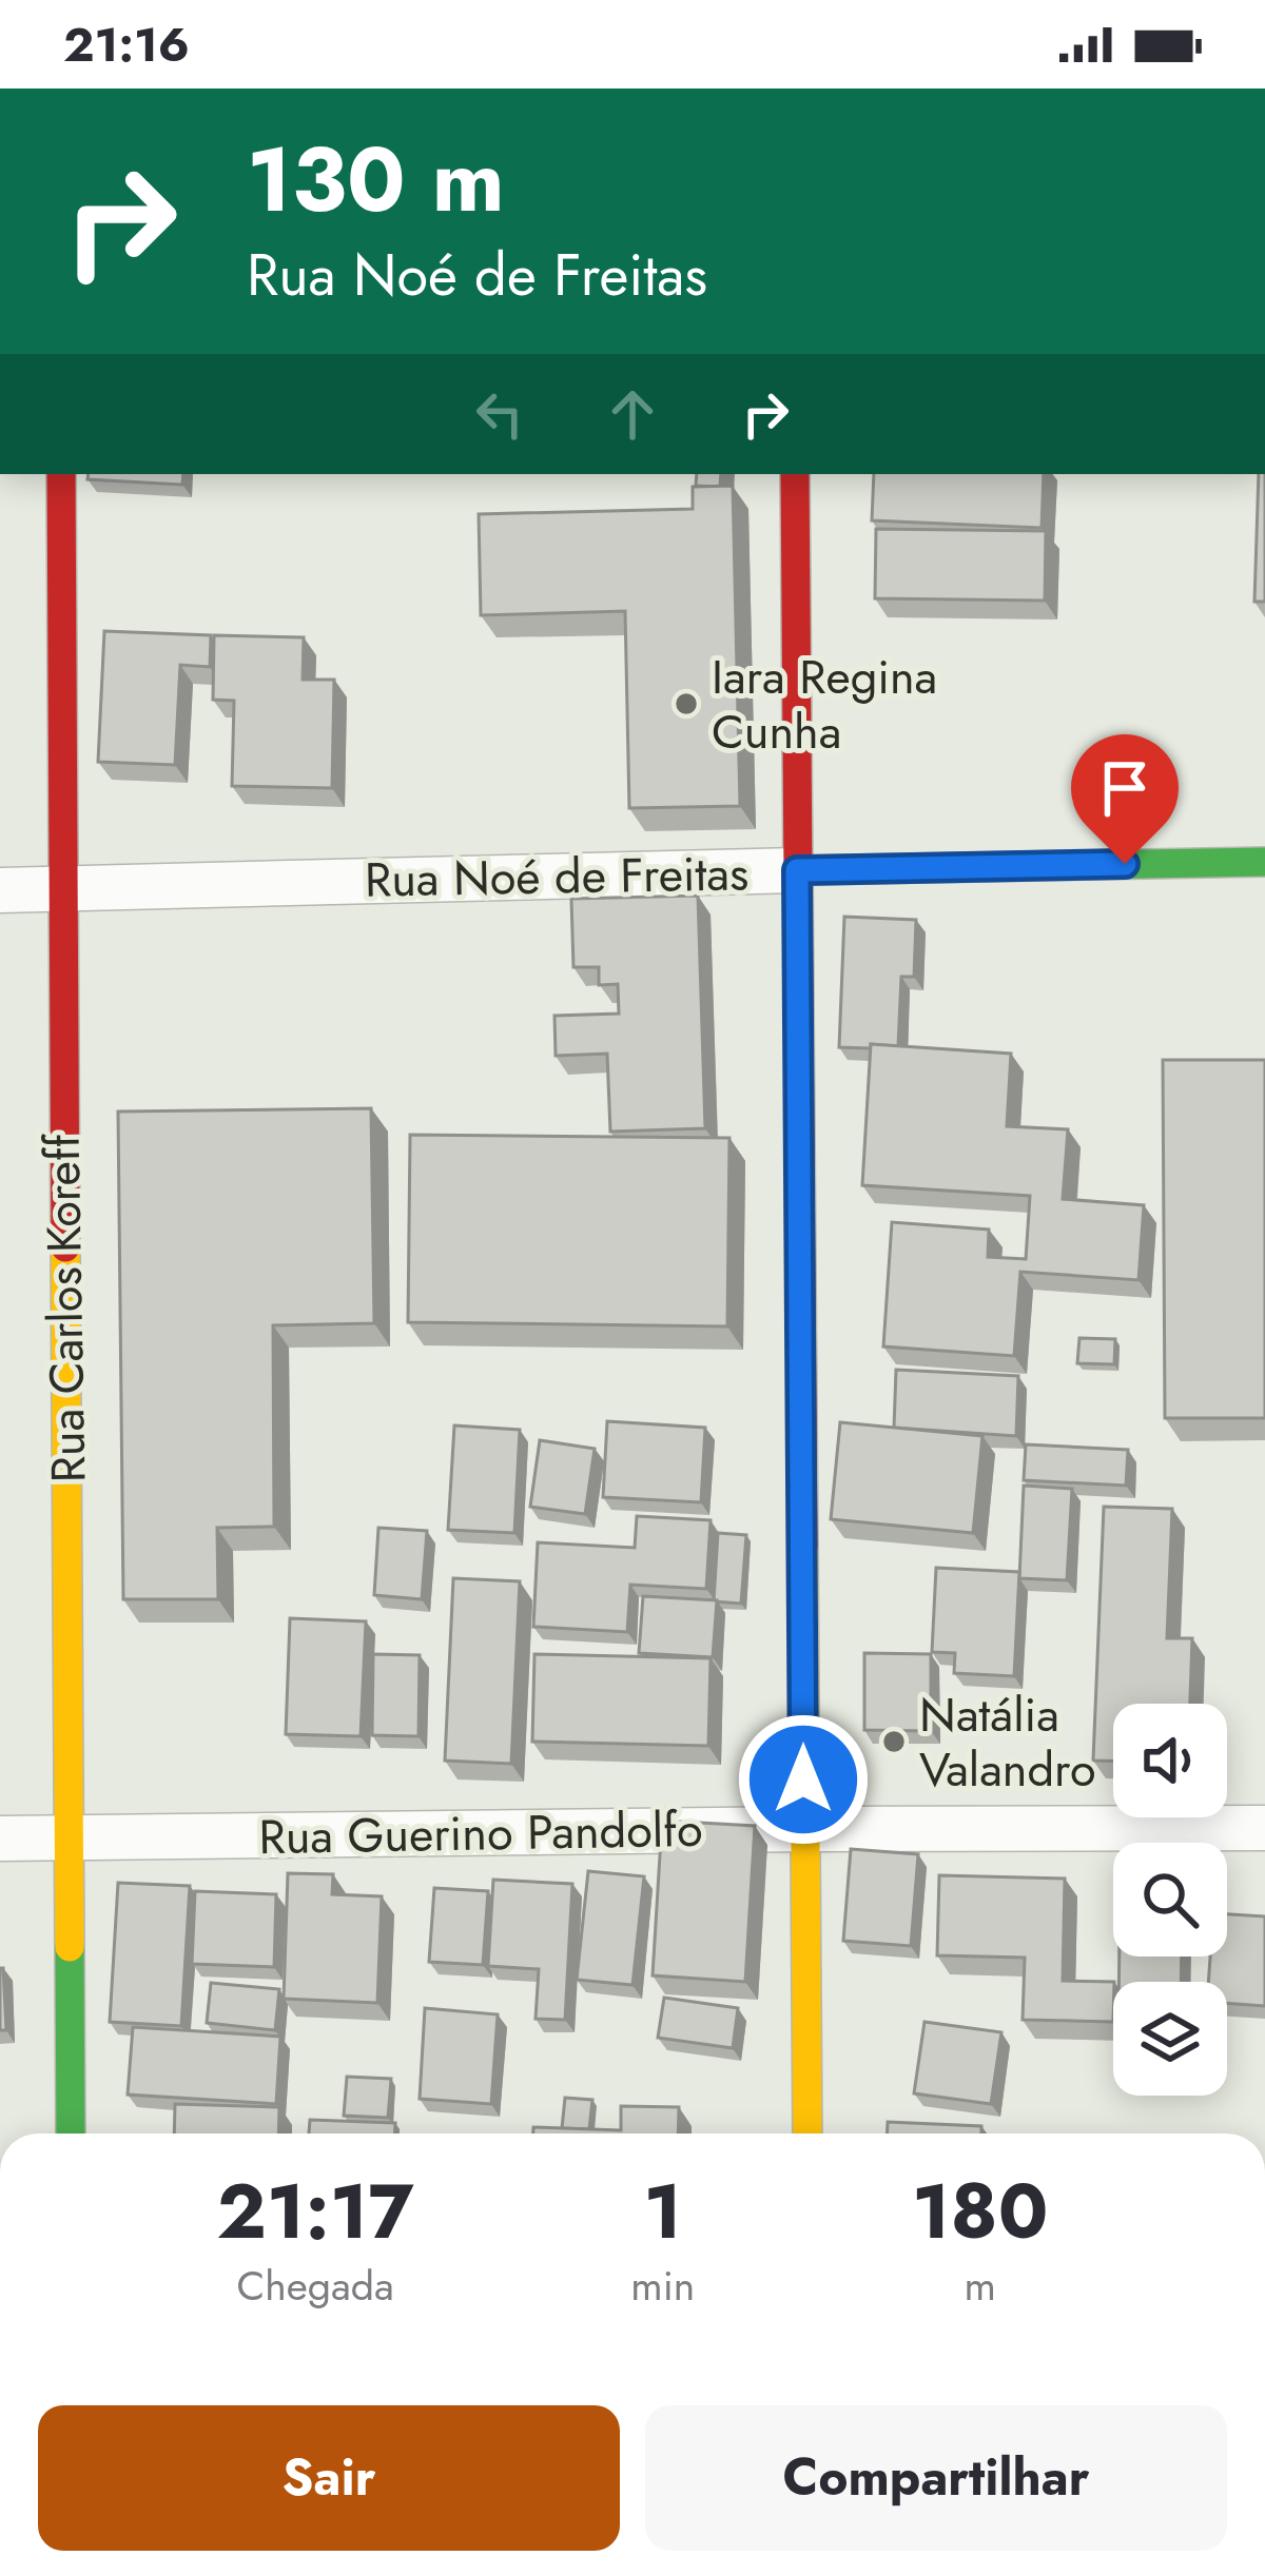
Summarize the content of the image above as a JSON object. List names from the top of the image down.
{
  "streets": {
    "street": ["Rua Noé de Freitas", "Rua Carlos Koreff", "Rua Guerino Pandolfo"]
  },
  "crossings": [
    ["Rua Noé de Freitas", "Rua Carlos Koreff"],
    ["Rua Carlos Koreff", "Rua Guerino Pandolfo"]
  ],
  "places": ["Iara Regina Cunha", "Natália Valandro"],
  "page": {
    "status": "21:16",
    "turn": ["130 m", "Rua Noé de Freitas"],
    "eta": [
      "21:17",
      "Chegada",
      "1",
      "min",
      "180",
      "m"
    ],
    "buttons": ["Sair", "Compartilhar"]
  }
}
